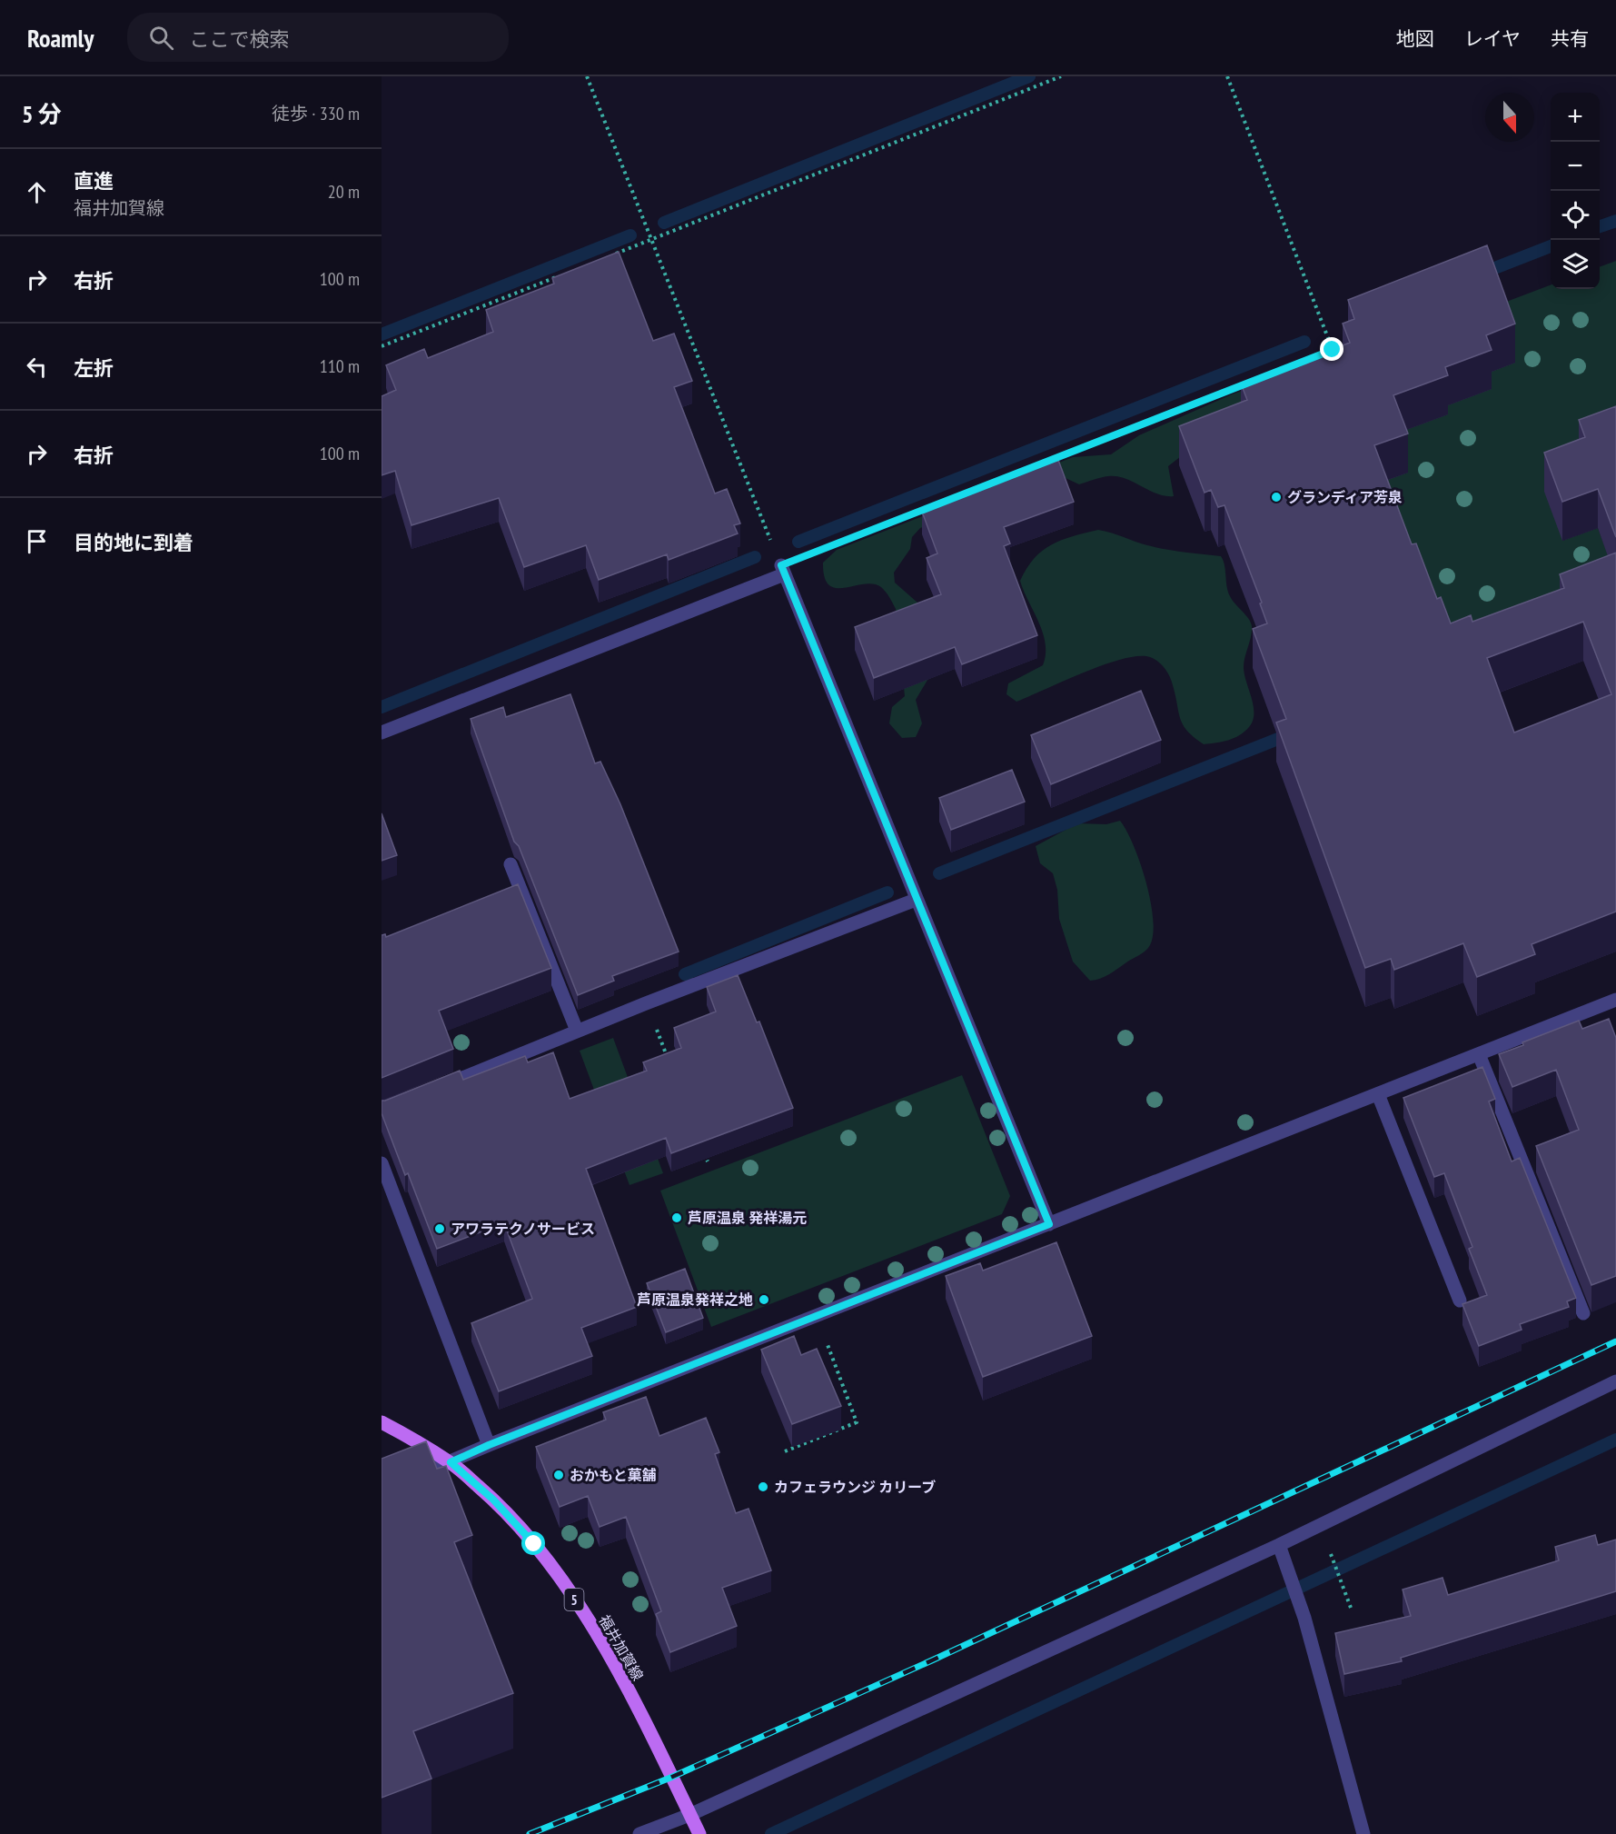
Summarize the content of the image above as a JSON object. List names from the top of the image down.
{
  "streets": {
    "main road": ["5", "福井加賀線"]
  },
  "places": [
    "グランディア芳泉",
    "芦原温泉 発祥湯元",
    "アワラテクノサービス",
    "芦原温泉発祥之地",
    "おかもと菓舗",
    "カフェラウンジ カリーブ"
  ],
  "north": "bottom",
  "page": {
    "header": "Roamly",
    "search": "ここで検索",
    "nav": ["地図", "レイヤ", "共有"],
    "heading": ["5 分", "徒歩 · 330 m"],
    "map_buttons": ["+", "−"],
    "list": [
      ["直進", "福井加賀線", "20 m"],
      ["右折", "100 m"],
      ["左折", "110 m"],
      ["右折", "100 m"],
      "目的地に到着"
    ]
  }
}
